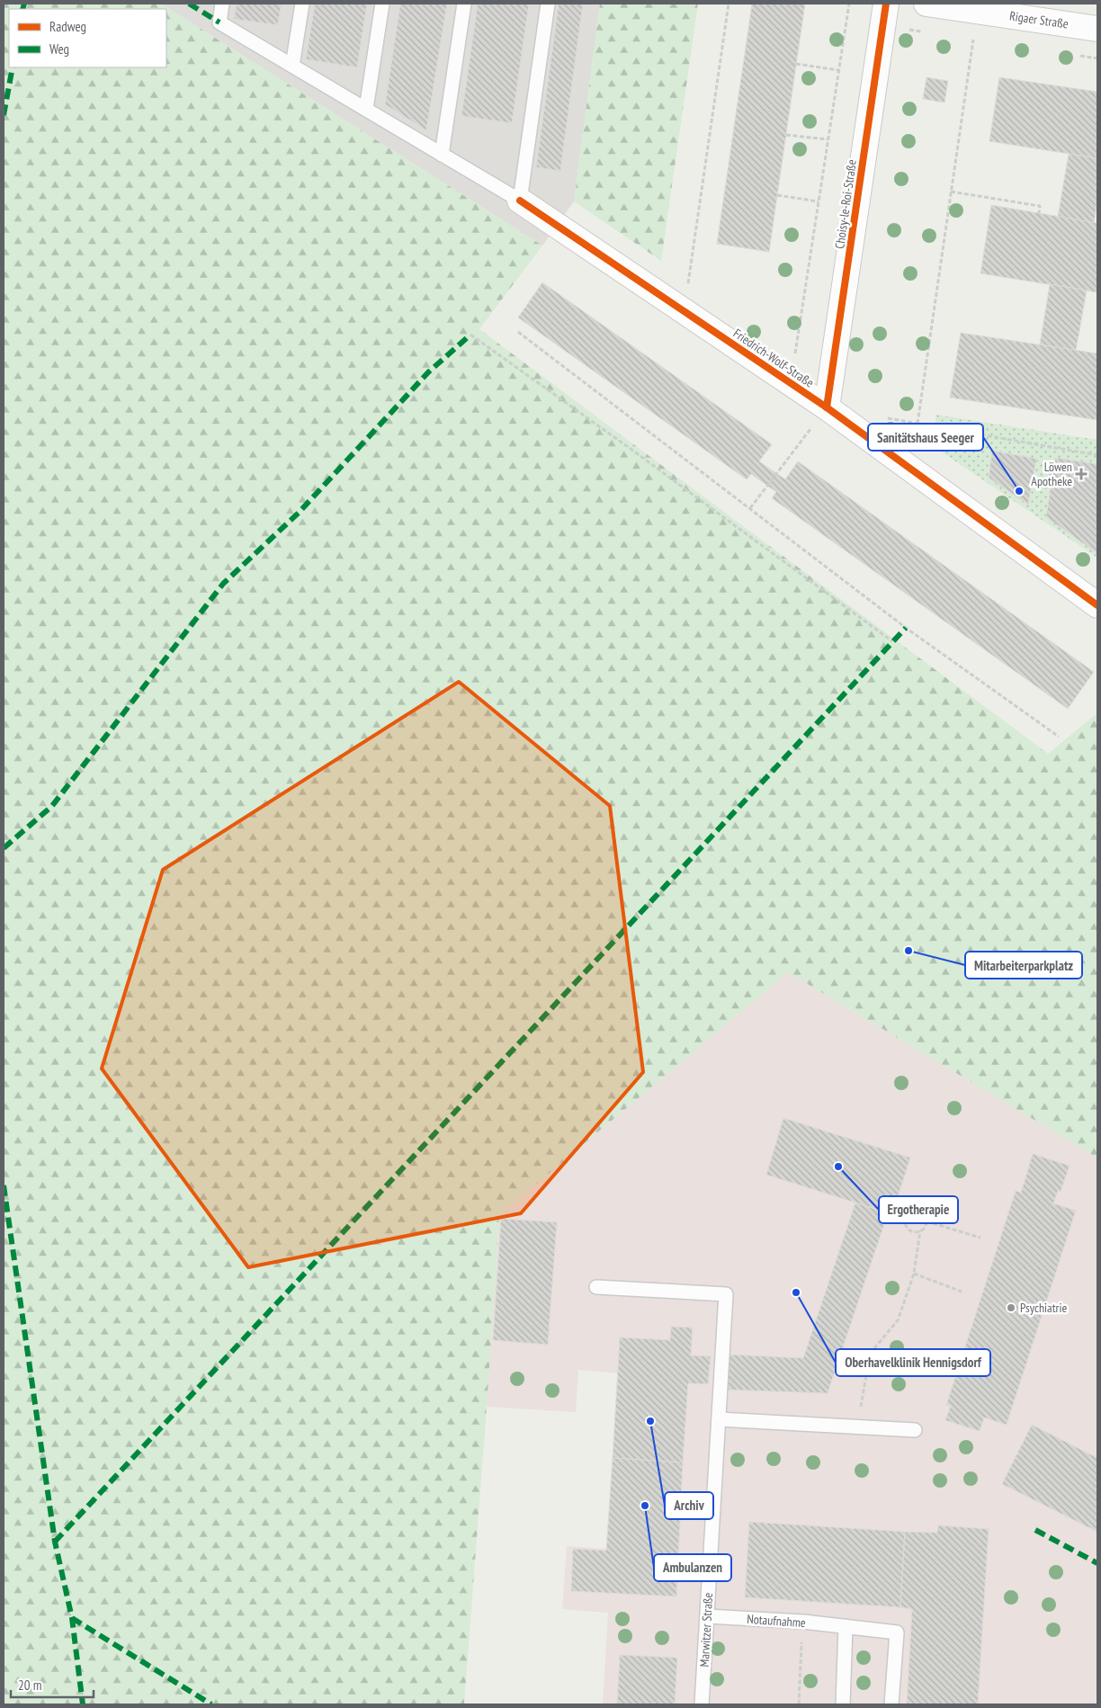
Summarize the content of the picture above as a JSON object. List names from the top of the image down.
{
  "streets": {
    "street": ["Rigaer Straße", "Choisy-le-Roi-Straße", "Friedrich-Wolf-Straße"],
    "lane": ["Notaufnahme", "Marwitzer Straße"]
  },
  "crossings": [
    ["Choisy-le-Roi-Straße", "Friedrich-Wolf-Straße"],
    ["Notaufnahme", "Marwitzer Straße"]
  ],
  "places": {
    "health": ["Löwen Apotheke"],
    "other": [
      "Sanitätshaus Seeger",
      "Mitarbeiterparkplatz",
      "Ergotherapie",
      "Oberhavelklinik Hennigsdorf",
      "Psychiatrie",
      "Archiv",
      "Ambulanzen"
    ]
  },
  "legend": ["Radweg", "Weg"],
  "scale_bar": "20 m"
}
